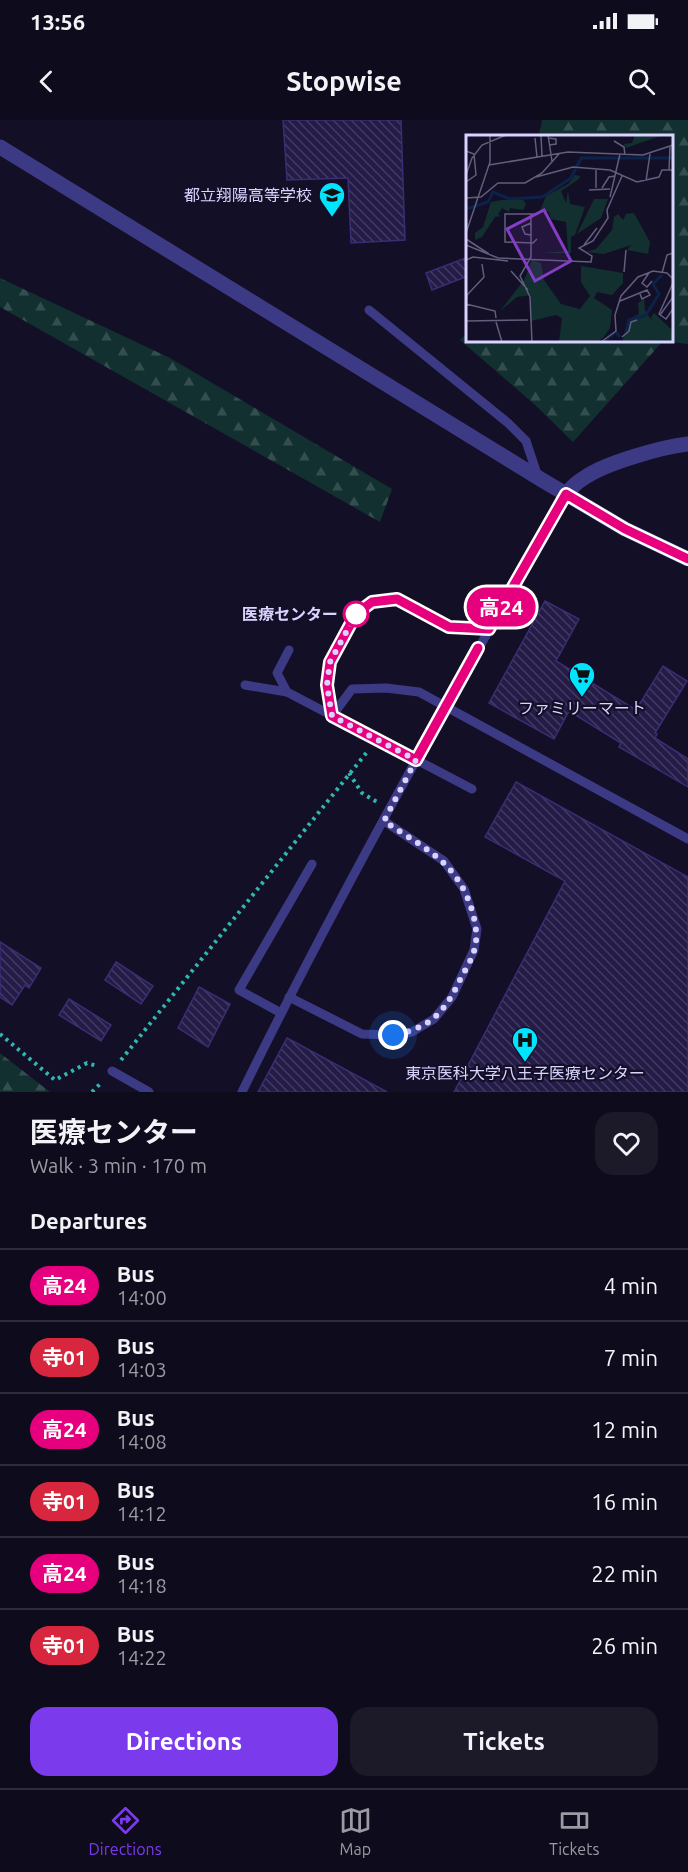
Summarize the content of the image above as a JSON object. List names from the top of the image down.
{
  "places": {
    "school or university": ["都立翔陽高等学校"],
    "other": ["医療センター"],
    "supermarket": ["ファミリーマート"],
    "hospital": ["東京医科大学八王子医療センター"]
  },
  "lines": ["bus line 高24"],
  "page": {
    "status": "13:56",
    "header": "Stopwise",
    "on_map": "高24",
    "heading": [
      ["医療センター", "Walk · 3 min · 170 m"],
      "Departures"
    ],
    "list": [
      {
        "mark": "高24",
        "name": "Bus",
        "note": "14:00",
        "value": "4 min"
      },
      {
        "mark": "寺01",
        "name": "Bus",
        "note": "14:03",
        "value": "7 min"
      },
      {
        "mark": "高24",
        "name": "Bus",
        "note": "14:08",
        "value": "12 min"
      },
      {
        "mark": "寺01",
        "name": "Bus",
        "note": "14:12",
        "value": "16 min"
      },
      {
        "mark": "高24",
        "name": "Bus",
        "note": "14:18",
        "value": "22 min"
      },
      {
        "mark": "寺01",
        "name": "Bus",
        "note": "14:22",
        "value": "26 min"
      }
    ],
    "buttons": ["Directions", "Tickets"],
    "tabs": ["Directions", "Map", "Tickets"]
  }
}
